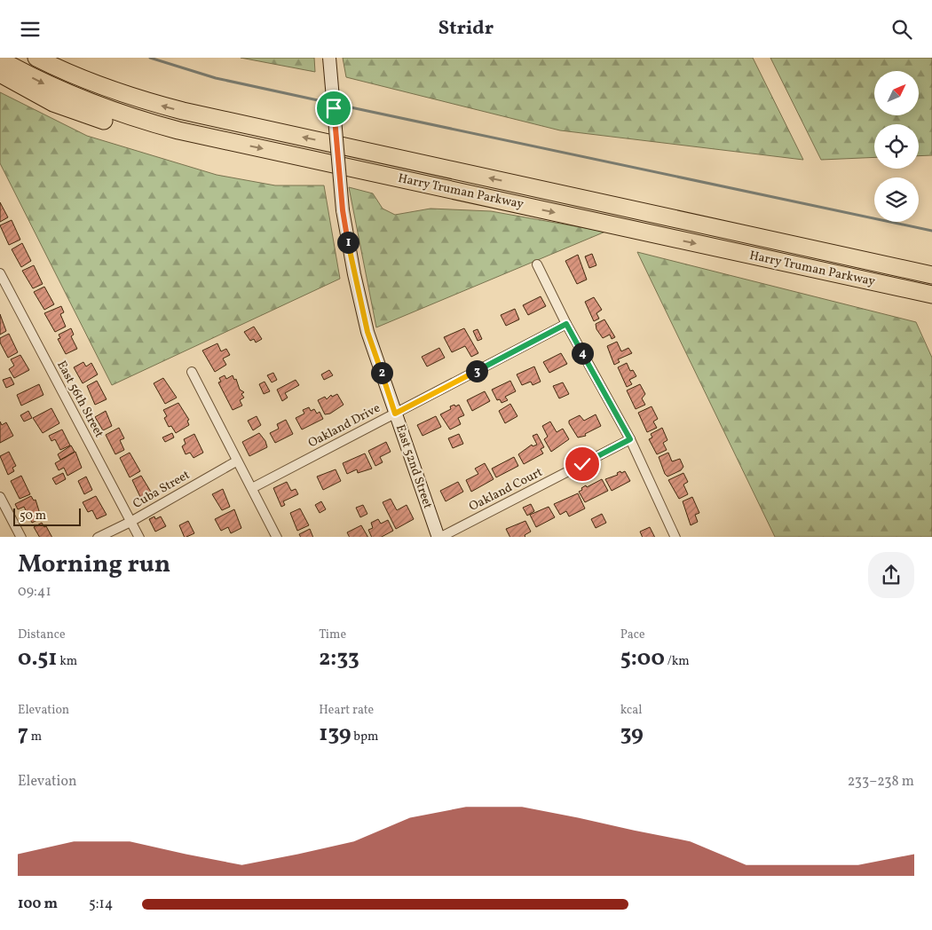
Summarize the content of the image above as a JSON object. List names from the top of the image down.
{
  "streets": {
    "highway": ["Harry Truman Parkway"],
    "main road": ["East 52nd Street"],
    "street": [
      "East 56th Street",
      "Oakland Drive",
      "Cuba Street",
      "Oakland Court"
    ]
  },
  "crossings": [
    ["East 56th Street", "Cuba Street"],
    ["Oakland Drive", "East 52nd Street"],
    ["East 52nd Street", "Oakland Court"]
  ],
  "scale_bar": "50 m",
  "north": "top right",
  "page": {
    "header": "Stridr",
    "pins": [
      "1",
      "4",
      "3",
      "2"
    ],
    "scale": "50 m",
    "heading": ["Morning run", "09:41"],
    "stats": [
      ["Distance", "0.51 km"],
      ["Time", "2:33"],
      ["Pace", "5:00 /km"],
      ["Elevation", "7 m"],
      ["Heart rate", "139 bpm"],
      ["kcal", "39"]
    ],
    "chart": ["Elevation", "233–238 m"],
    "list": [
      {
        "name": "100 m",
        "note": "5:14"
      }
    ]
  }
}
